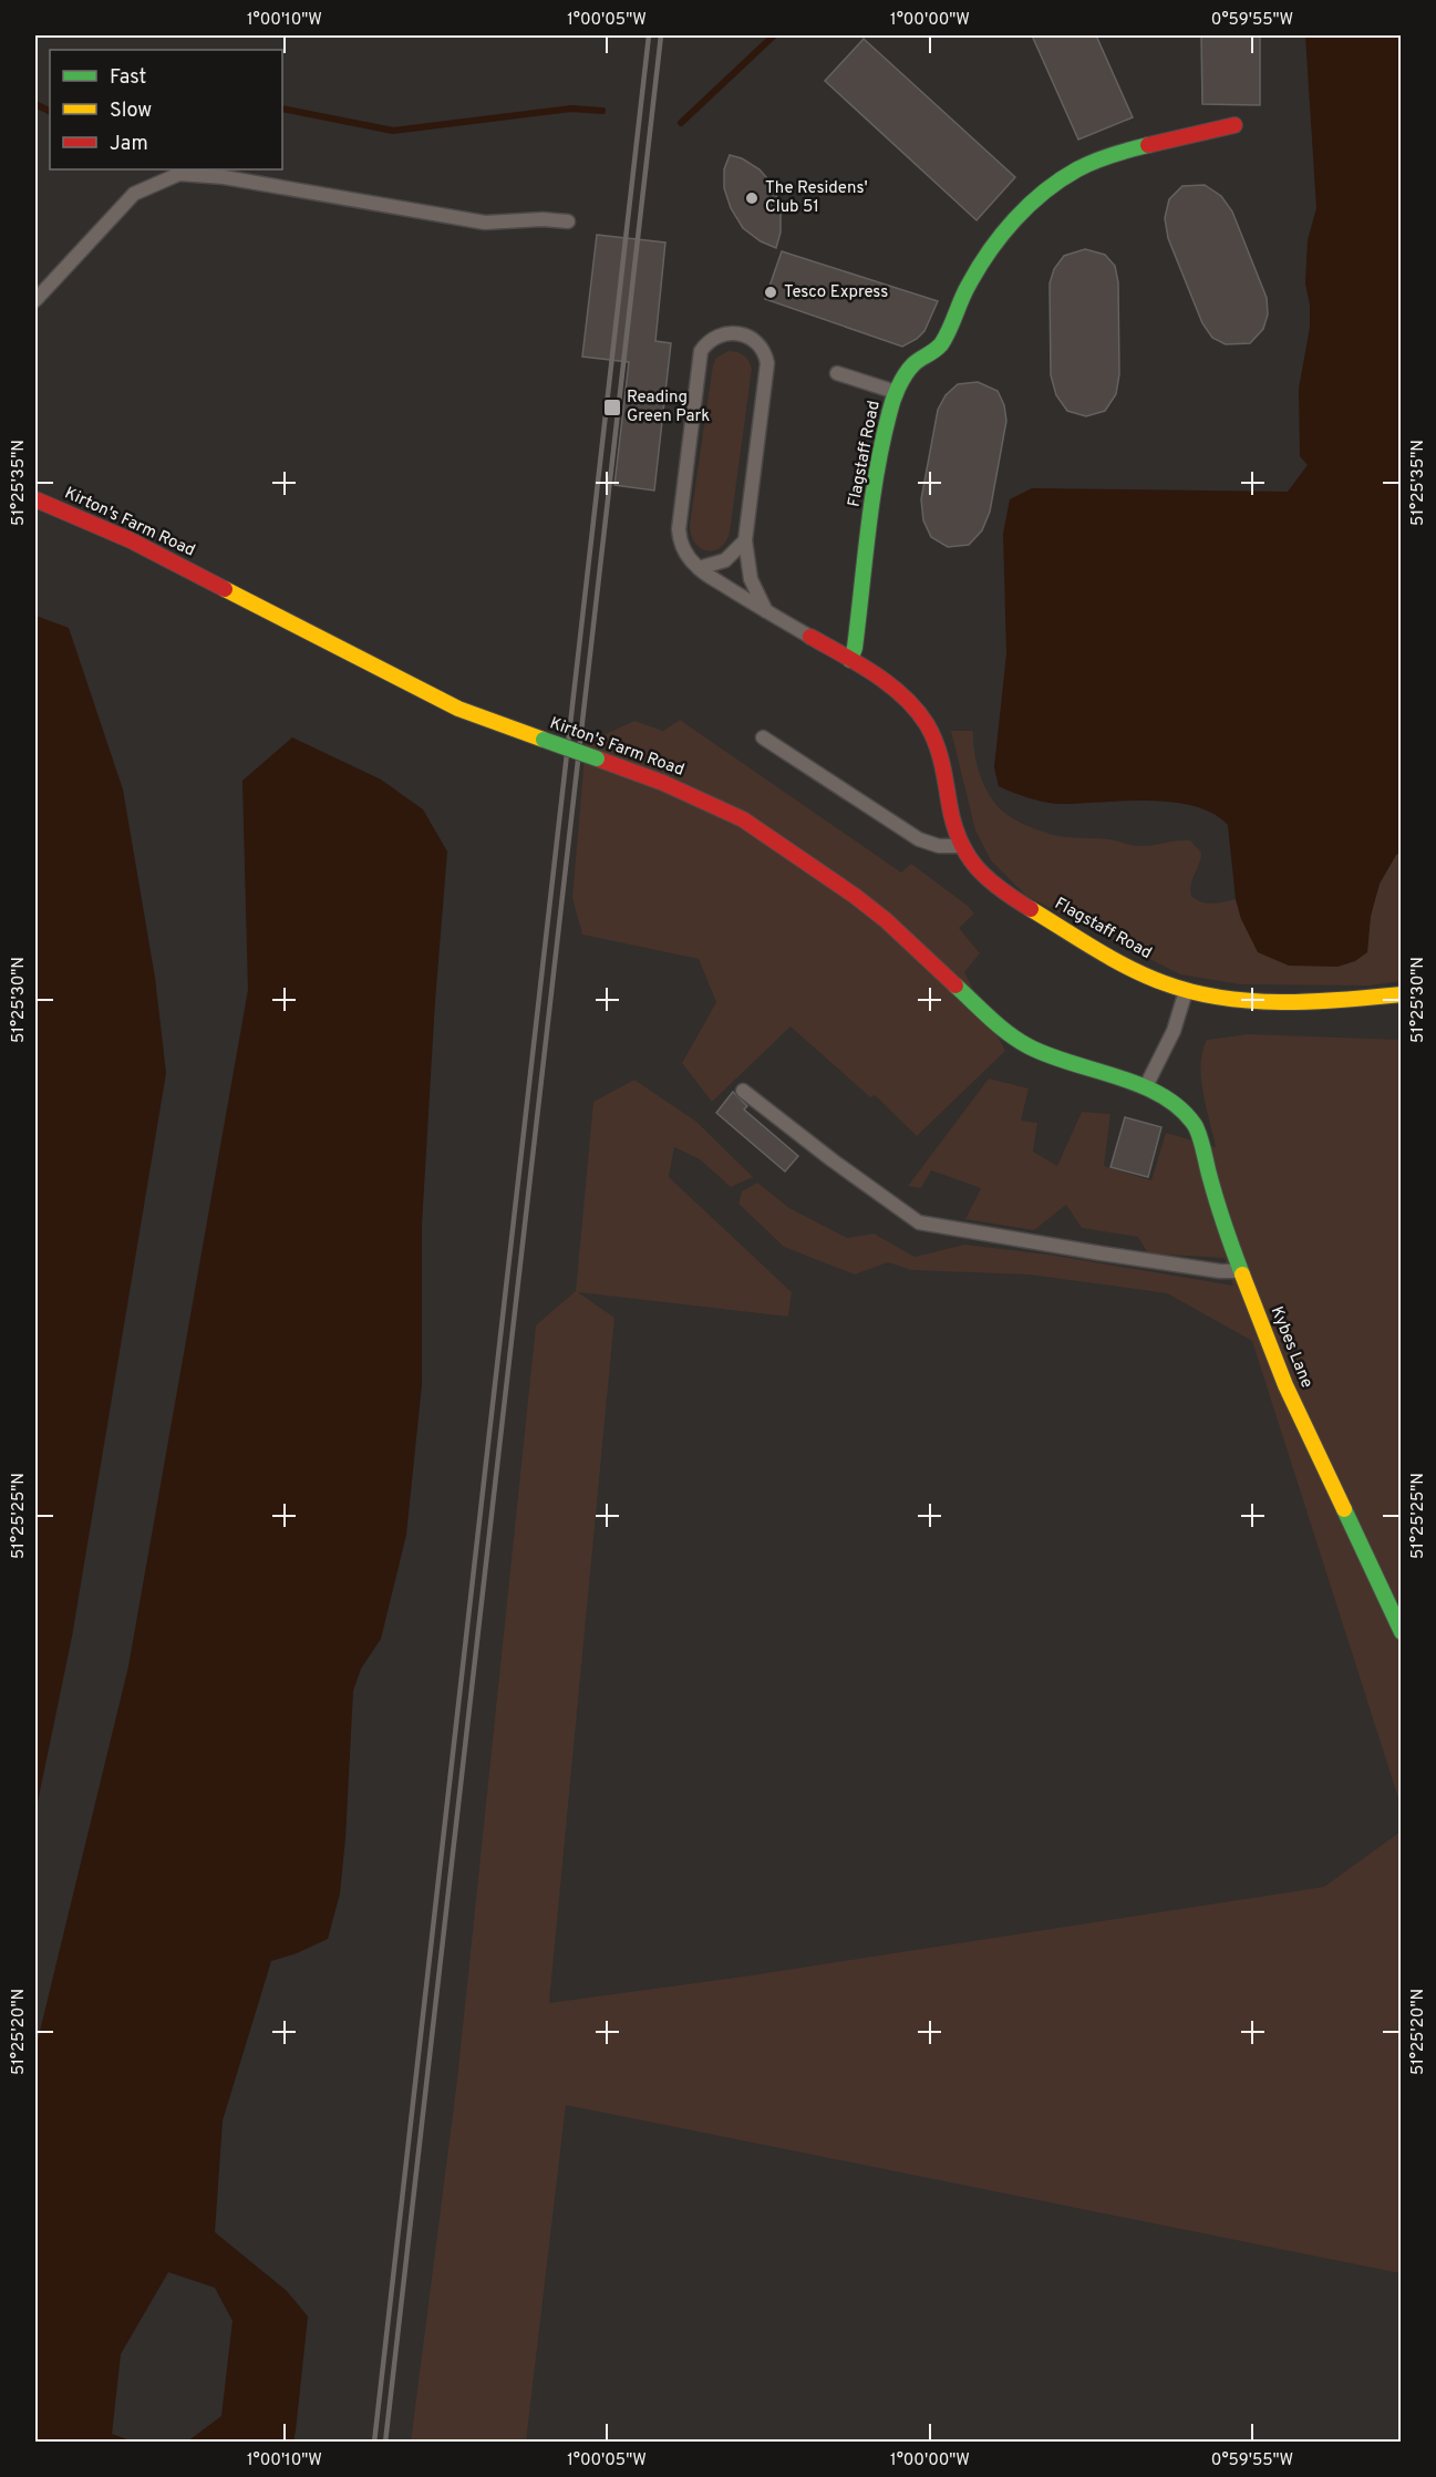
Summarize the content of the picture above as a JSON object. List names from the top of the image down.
{
  "streets": {
    "street": ["Flagstaff Road", "Kirton's Farm Road", "Kybes Lane"]
  },
  "crossings": [
    ["Kirton's Farm Road", "Kybes Lane"]
  ],
  "places": {
    "other": ["The Residens' Club 51", "Tesco Express"],
    "transit": ["Reading Green Park"]
  },
  "legend": ["Fast", "Slow", "Jam"],
  "coordinates": [
    "1°00'10\"W",
    "1°00'05\"W",
    "1°00'00\"W",
    "0°59'55\"W",
    "51°25'35\"N",
    "51°25'30\"N",
    "51°25'25\"N",
    "51°25'20\"N"
  ]
}
